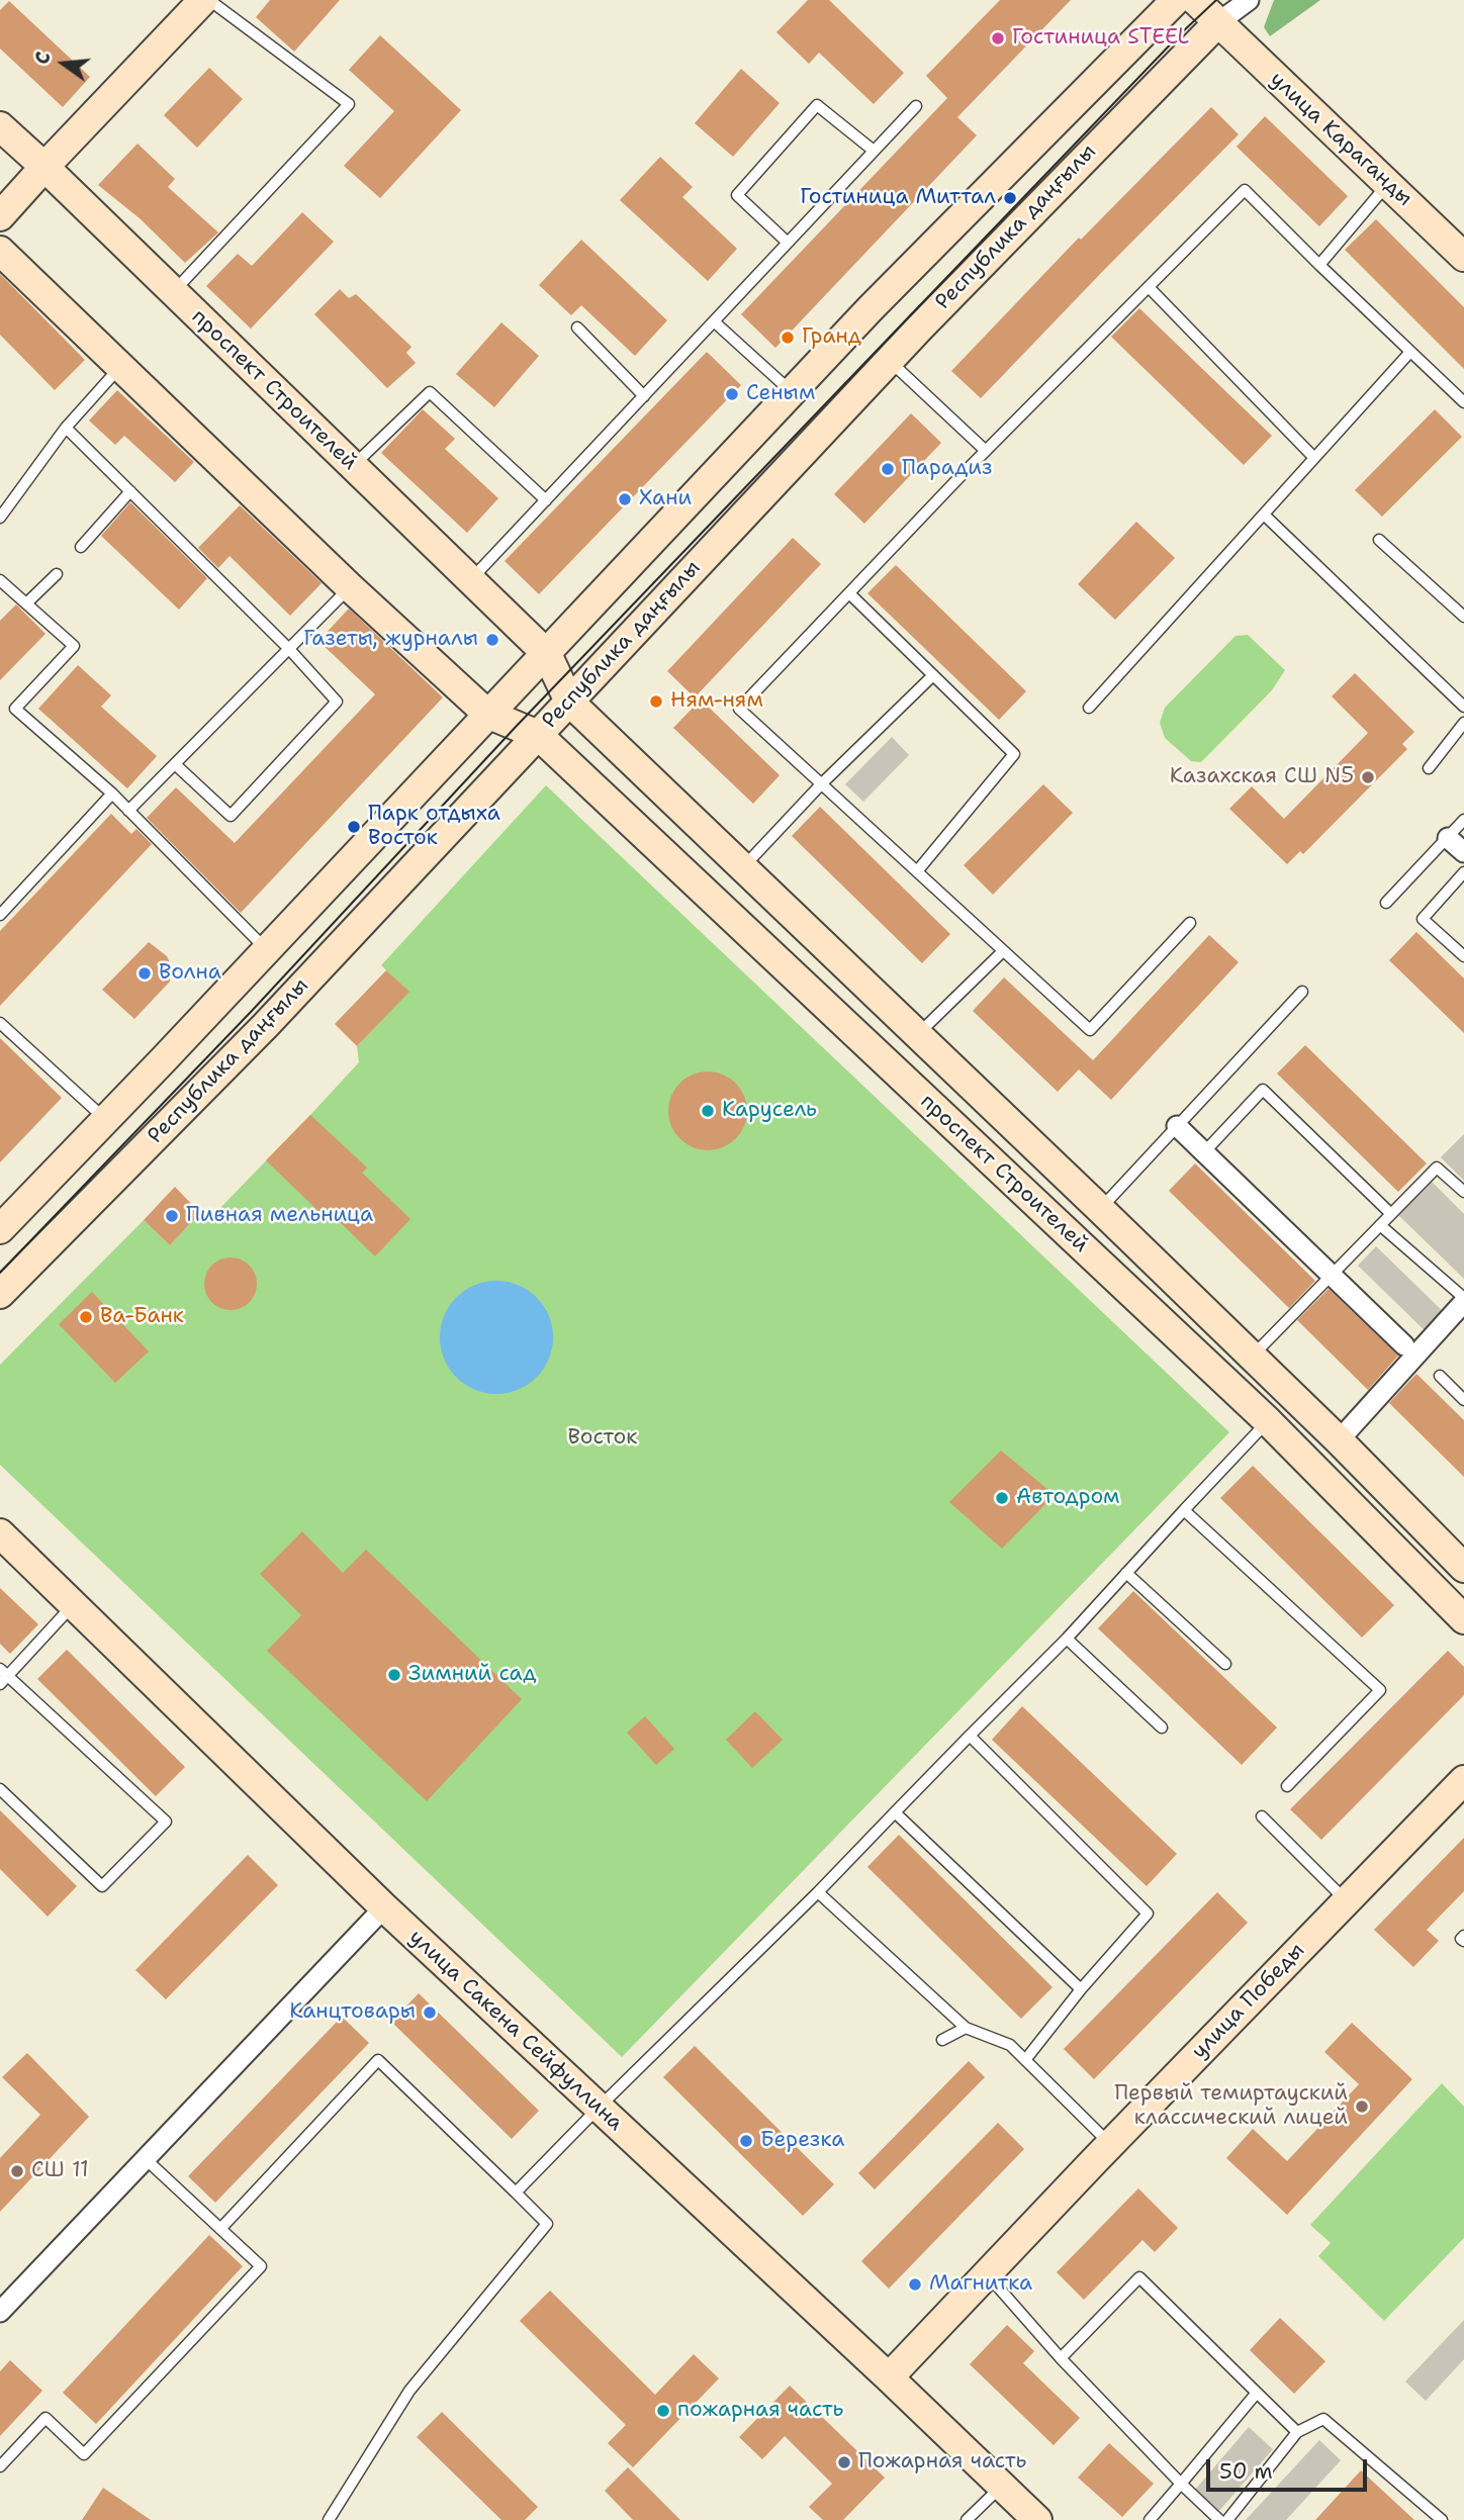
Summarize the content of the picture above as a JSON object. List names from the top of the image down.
{
  "streets": {
    "street": [
      "улица Караганды",
      "Республика даңғылы",
      "проспект Строителей",
      "улица Победы",
      "улица Сакена Сейфуллина"
    ]
  },
  "crossings": [
    ["улица Караганды", "Республика даңғылы"],
    ["Республика даңғылы", "проспект Строителей"],
    ["улица Победы", "улица Сакена Сейфуллина"]
  ],
  "parks": ["Восток"],
  "places": [
    "Гостиница STEEL",
    "Гостиница Миттал",
    "Гранд",
    "Сеным",
    "Парадиз",
    "Хани",
    "Газеты, журналы",
    "Ням-ням",
    "Казахская СШ N5",
    "Парк отдыха Восток",
    "Волна",
    "Карусель",
    "Пивная мельница",
    "Ва-Банк",
    "Автодром",
    "Зимний сад",
    "Канцтовары",
    "Первый темиртауский классический лицей",
    "Березка",
    "СШ 11",
    "Магнитка",
    "пожарная часть",
    "Пожарная часть"
  ],
  "scale_bar": "50 m",
  "north": "left"
}
